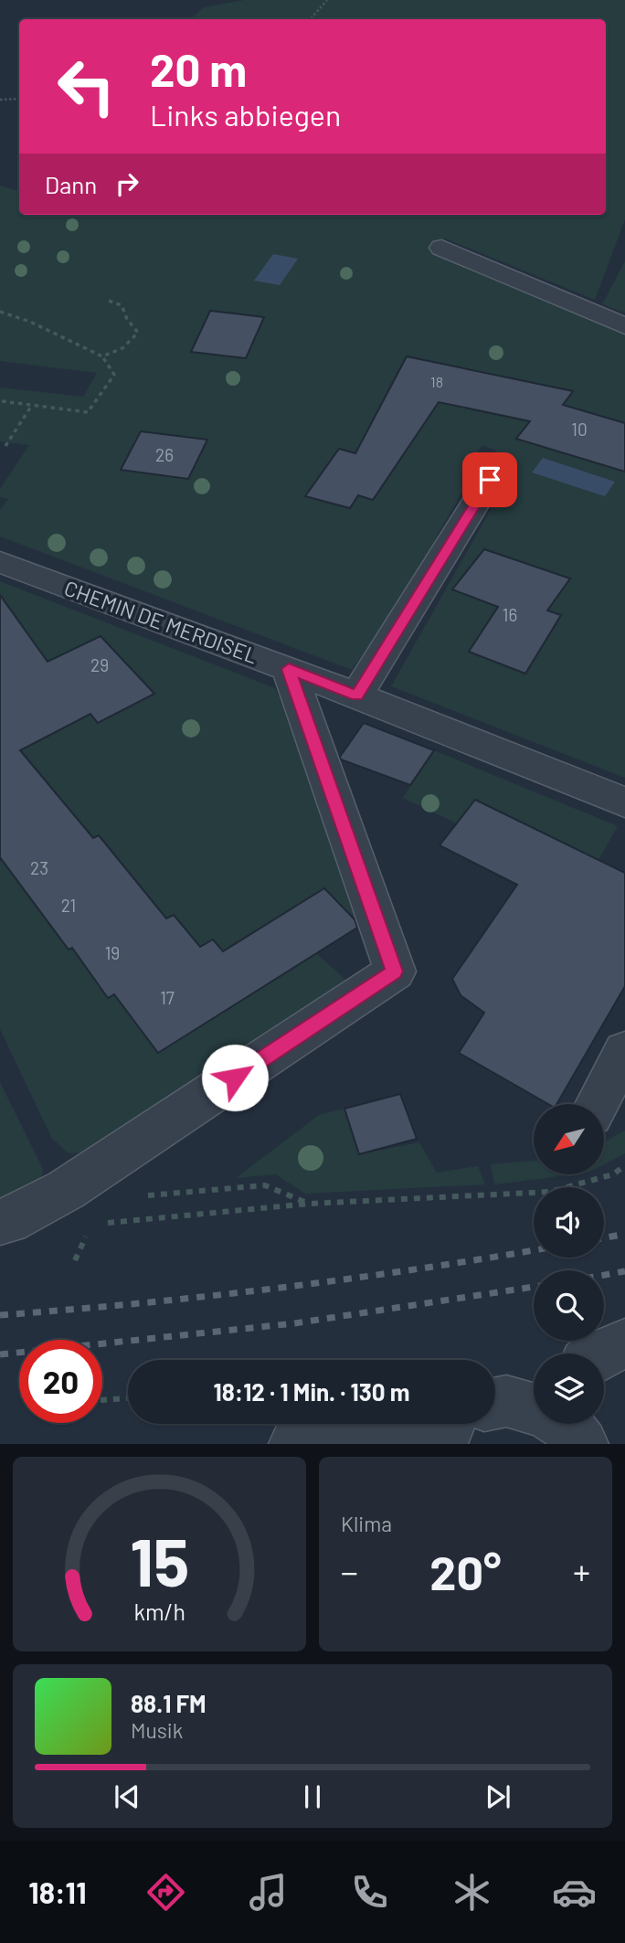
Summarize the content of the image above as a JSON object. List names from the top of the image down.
{
  "streets": {
    "street": ["CHEMIN DE MERDISEL"]
  },
  "house_numbers": [
    "18",
    "10",
    "26",
    "16",
    "29",
    "23",
    "21",
    "19",
    "17"
  ],
  "north": "bottom left",
  "page": {
    "turn": ["20 m", "Links abbiegen"],
    "then": "Dann",
    "limit": "20",
    "trip": "18:12 · 1 Min. · 130 m",
    "tile": "Klima",
    "heat": ["−", "20°", "+"],
    "song": ["88.1 FM", "Musik"],
    "tabs": "18:11",
    "gauge": ["15", "km/h"]
  }
}
